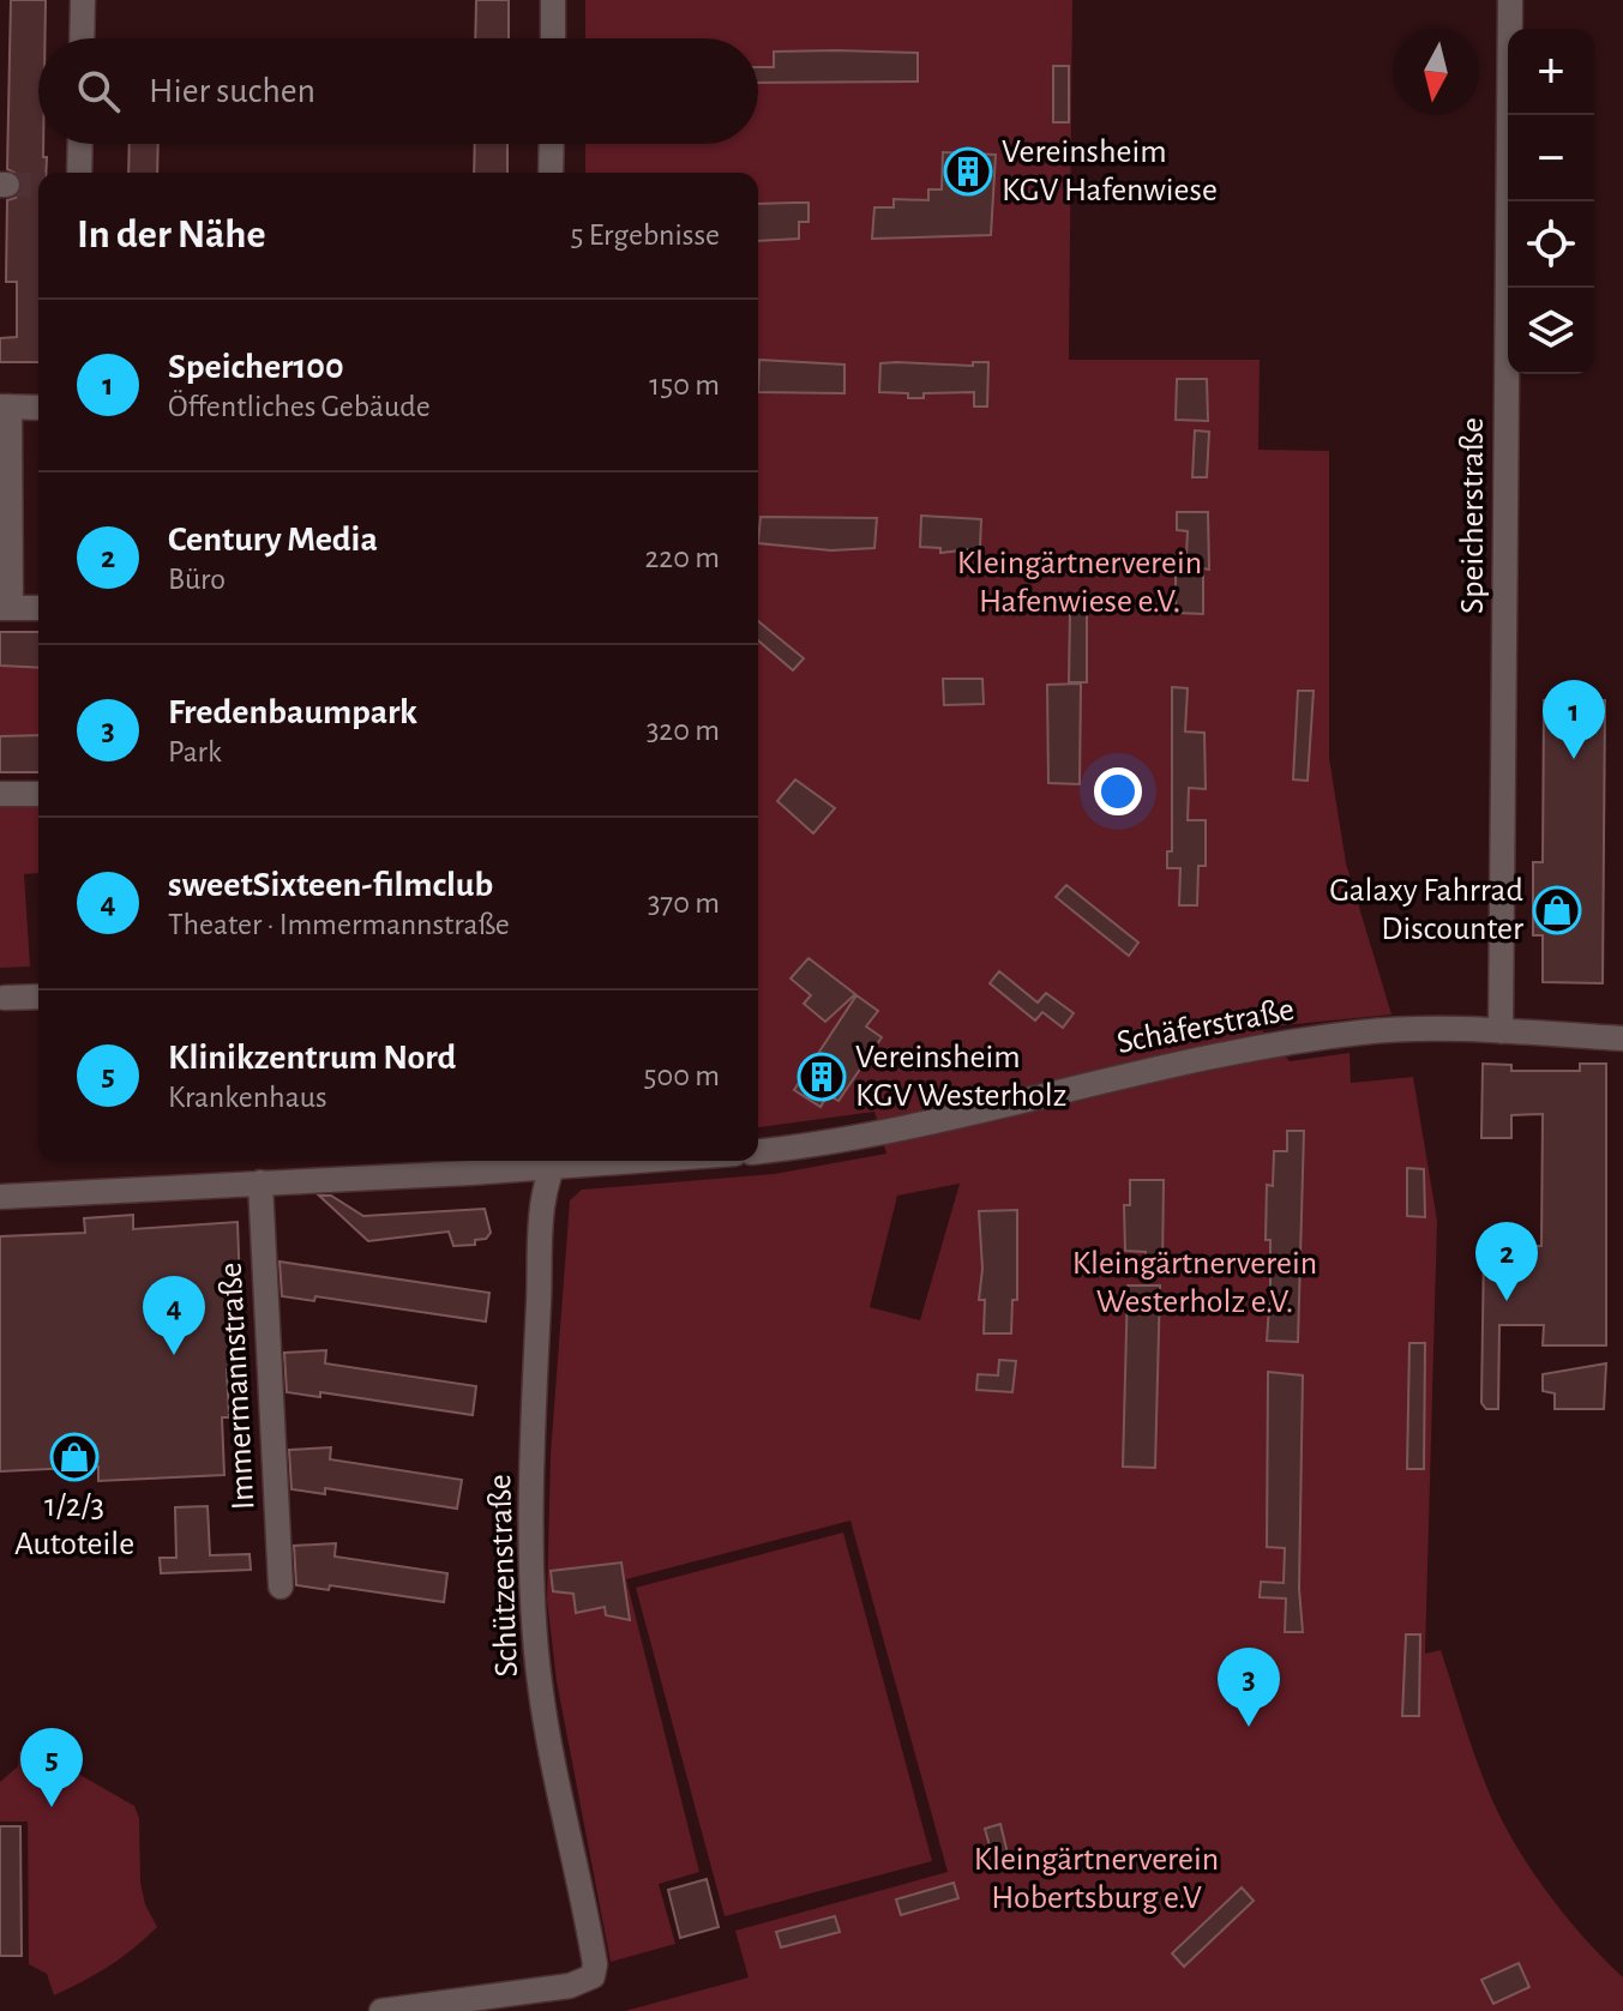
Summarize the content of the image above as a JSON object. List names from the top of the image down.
{
  "streets": {
    "street": [
      "Speicherstraße",
      "Schäferstraße",
      "Immermannstraße",
      "Schützenstraße"
    ]
  },
  "crossings": [
    ["Speicherstraße", "Schäferstraße"]
  ],
  "parks": ["Kleingärtnerverein Hafenwiese e.V.", "Kleingärtnerverein Westerholz e.V.", "Kleingärtnerverein Hobertsburg e.V"],
  "places": {
    "building": ["Vereinsheim KGV Hafenwiese", "Vereinsheim KGV Westerholz"],
    "shop": ["Galaxy Fahrrad Discounter", "1/2/3 Autoteile"]
  },
  "north": "bottom",
  "page": {
    "map_buttons": ["+", "−"],
    "search": "Hier suchen",
    "heading": ["In der Nähe", "5 Ergebnisse"],
    "list": [
      {
        "mark": "1",
        "name": "Speicher100",
        "note": "Öffentliches Gebäude",
        "value": "150 m"
      },
      {
        "mark": "2",
        "name": "Century Media",
        "note": "Büro",
        "value": "220 m"
      },
      {
        "mark": "3",
        "name": "Fredenbaumpark",
        "note": "Park",
        "value": "320 m"
      },
      {
        "mark": "4",
        "name": "sweetSixteen-filmclub",
        "note": "Theater · Immermannstraße",
        "value": "370 m"
      },
      {
        "mark": "5",
        "name": "Klinikzentrum Nord",
        "note": "Krankenhaus",
        "value": "500 m"
      }
    ],
    "pins": [
      "1",
      "2",
      "4",
      "3",
      "5"
    ]
  }
}
